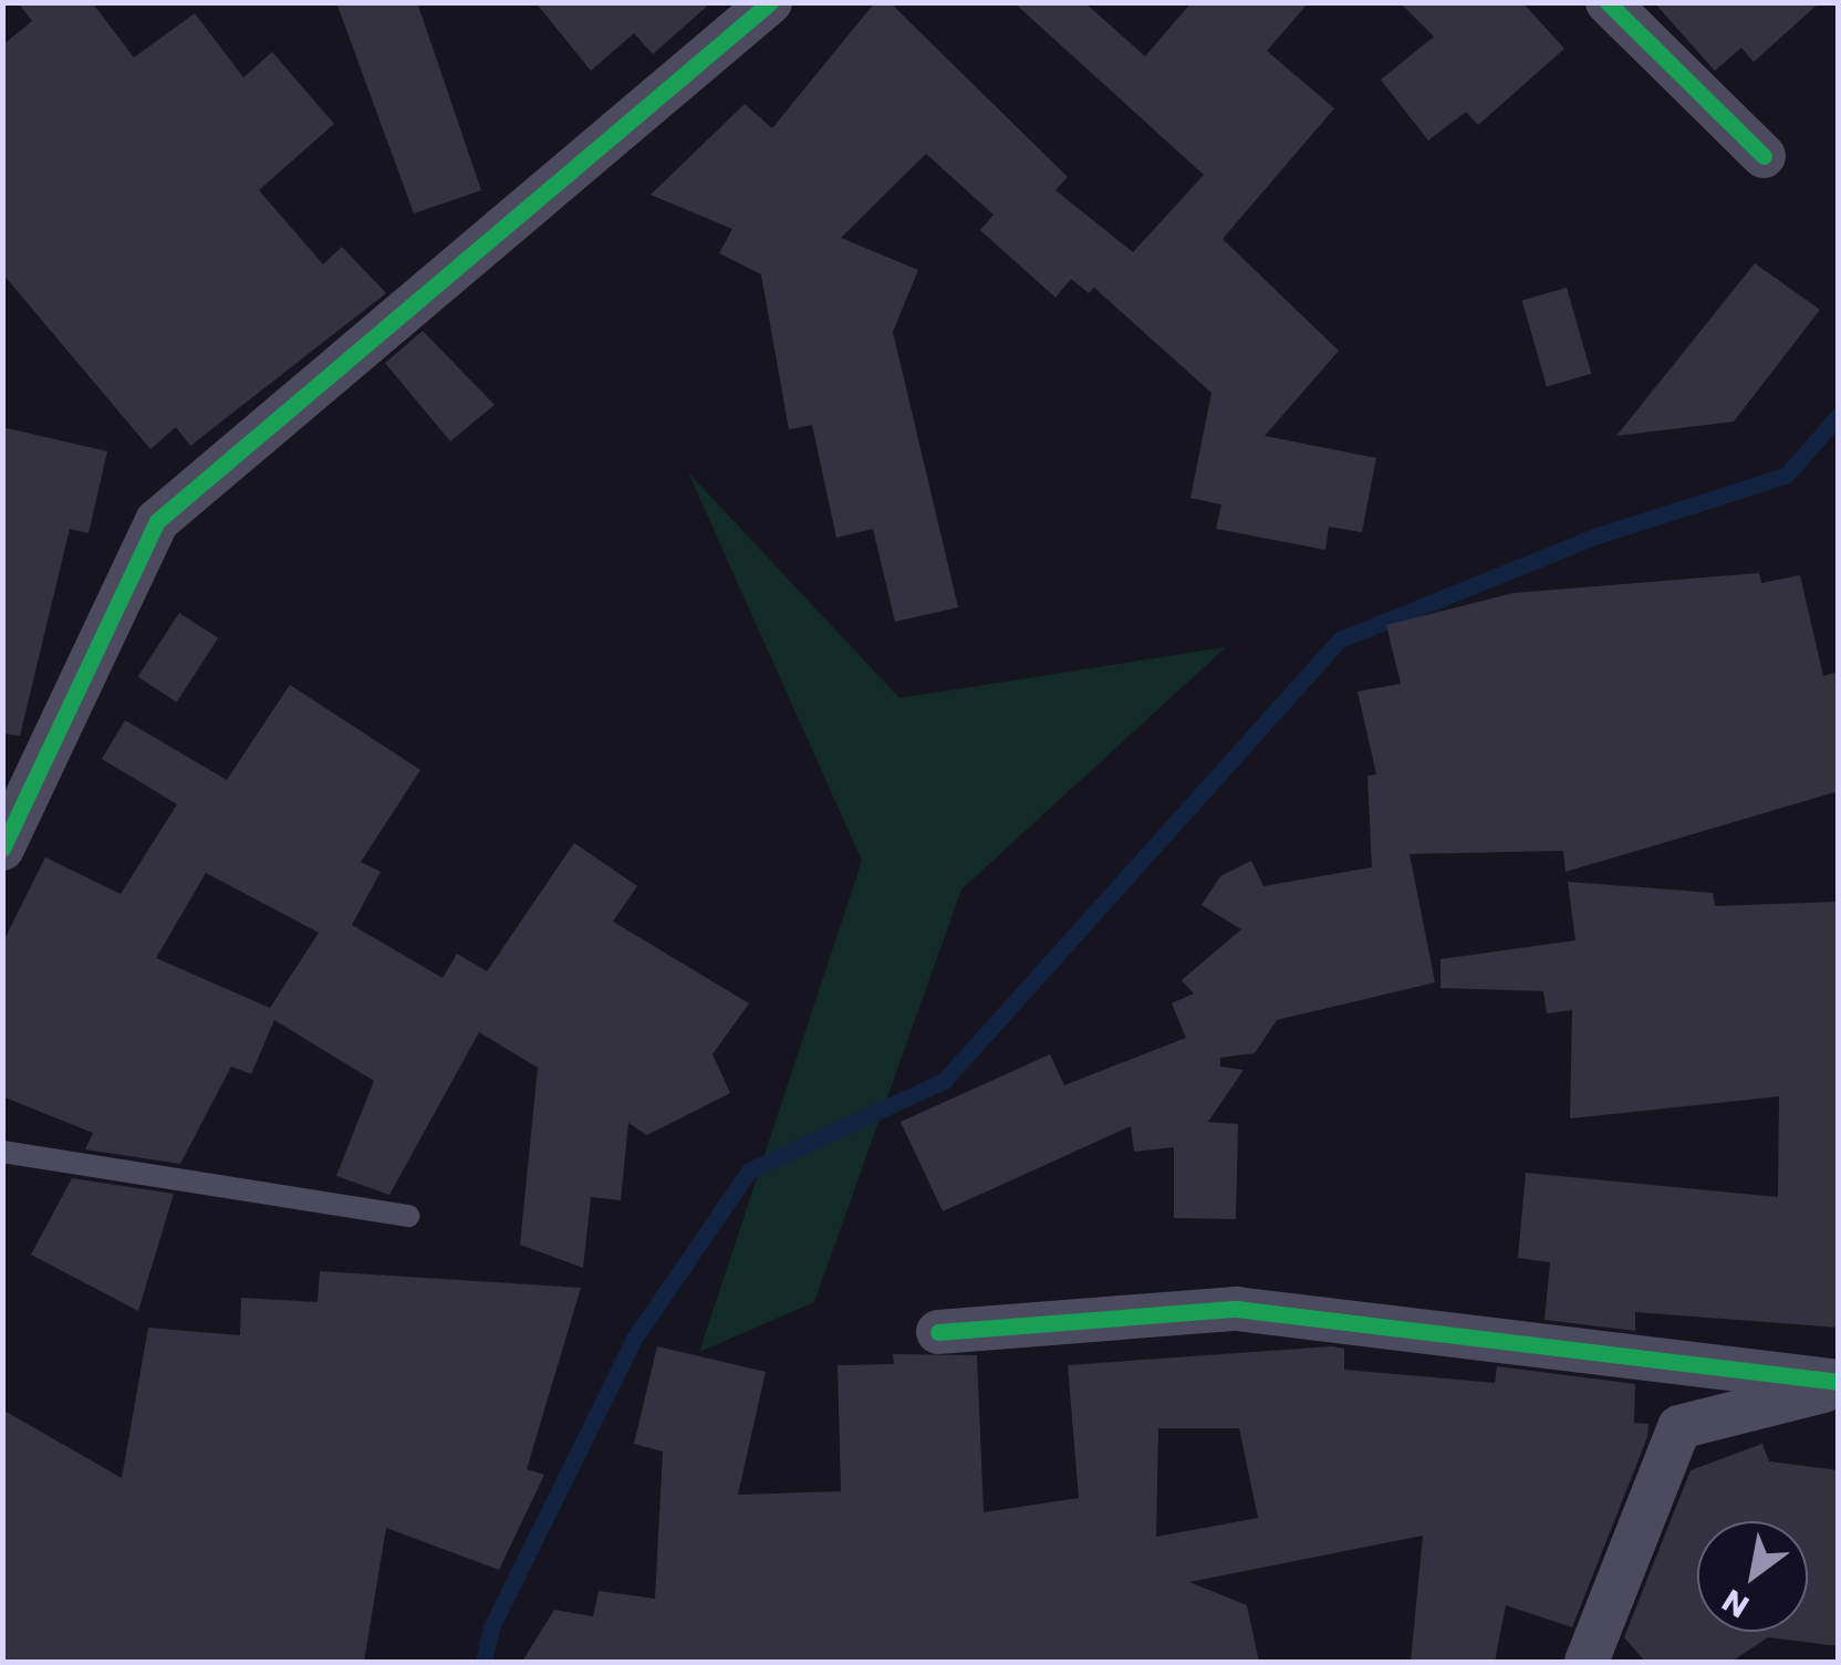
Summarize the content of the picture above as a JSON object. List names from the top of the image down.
{
  "north": "bottom left"
}
